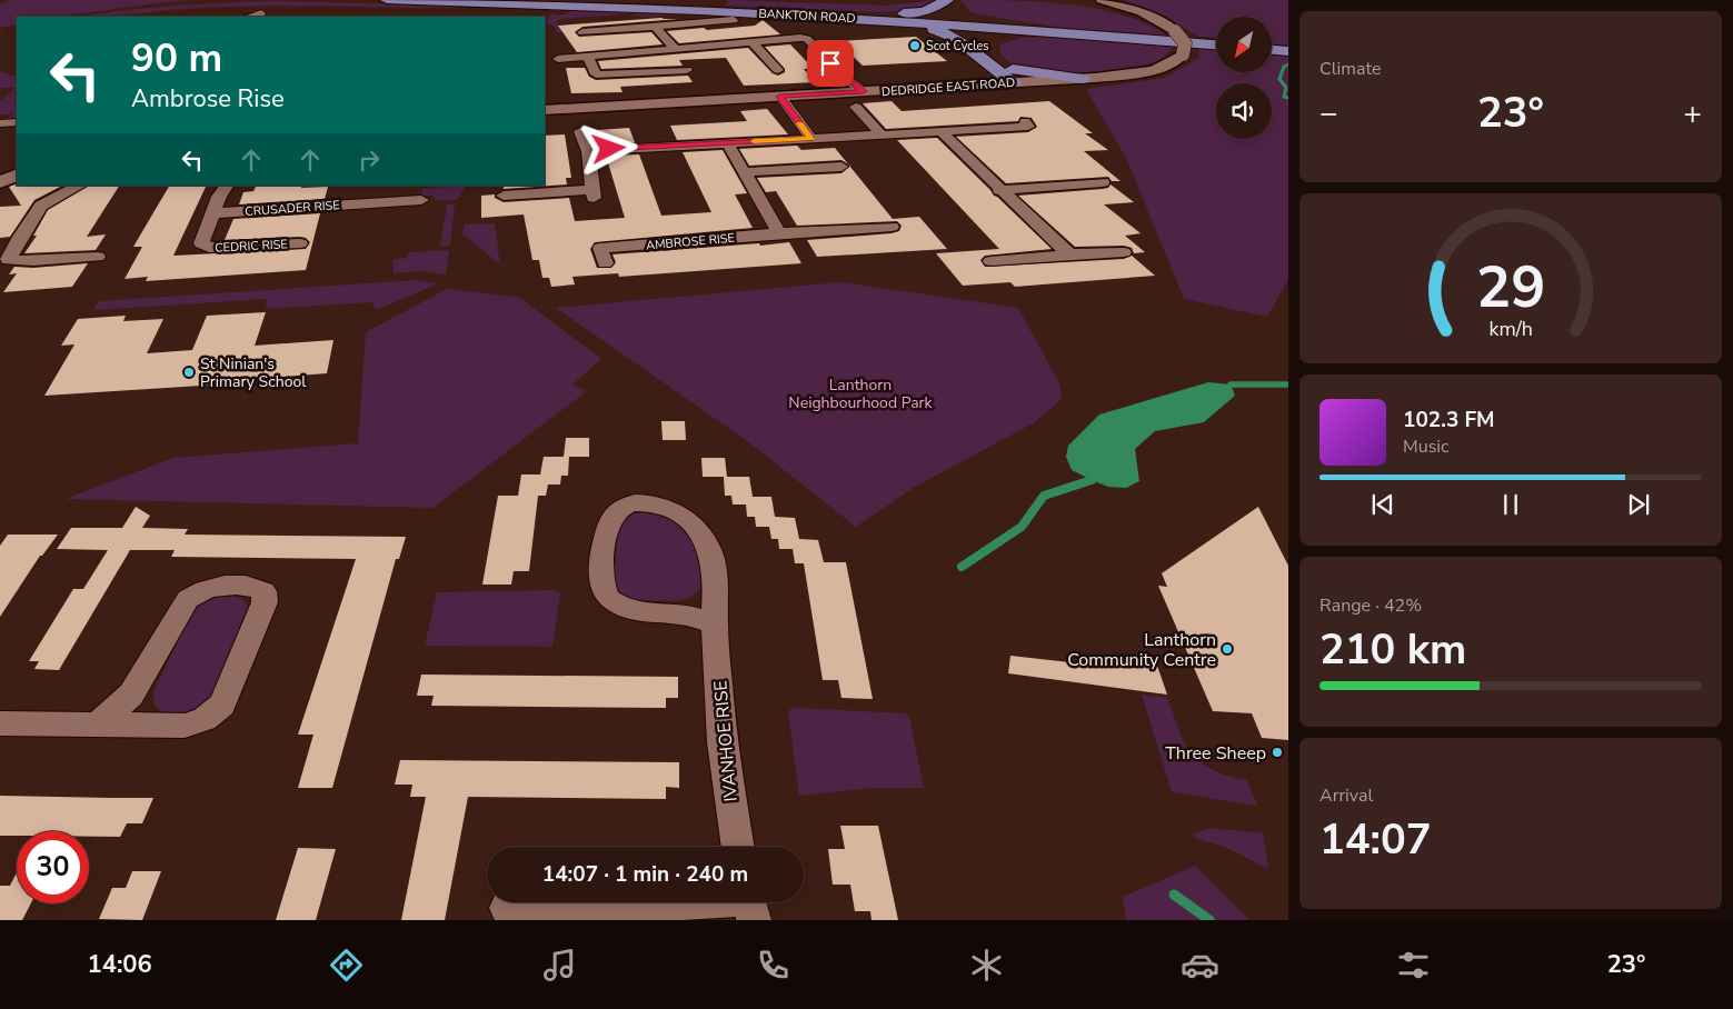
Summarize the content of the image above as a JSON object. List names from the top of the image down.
{
  "streets": {
    "main road": ["BANKTON ROAD"],
    "street": [
      "DEDRIDGE EAST ROAD",
      "CRUSADER RISE",
      "AMBROSE RISE",
      "CEDRIC RISE",
      "IVANHOE RISE"
    ]
  },
  "crossings": [
    ["CRUSADER RISE", "CEDRIC RISE"]
  ],
  "parks": ["Lanthorn Neighbourhood Park"],
  "places": [
    "Scot Cycles",
    "St Ninian's Primary School",
    "Lanthorn Community Centre",
    "Three Sheep"
  ],
  "north": "bottom left",
  "page": {
    "tile": [
      "Climate",
      ["Range · 42%", "210 km"],
      ["Arrival", "14:07"]
    ],
    "turn": ["90 m", "Ambrose Rise"],
    "heat": ["−", "23°", "+"],
    "song": ["102.3 FM", "Music"],
    "limit": "30",
    "trip": "14:07 · 1 min · 240 m",
    "tabs": ["14:06", "23°"],
    "gauge": ["29", "km/h"]
  }
}
